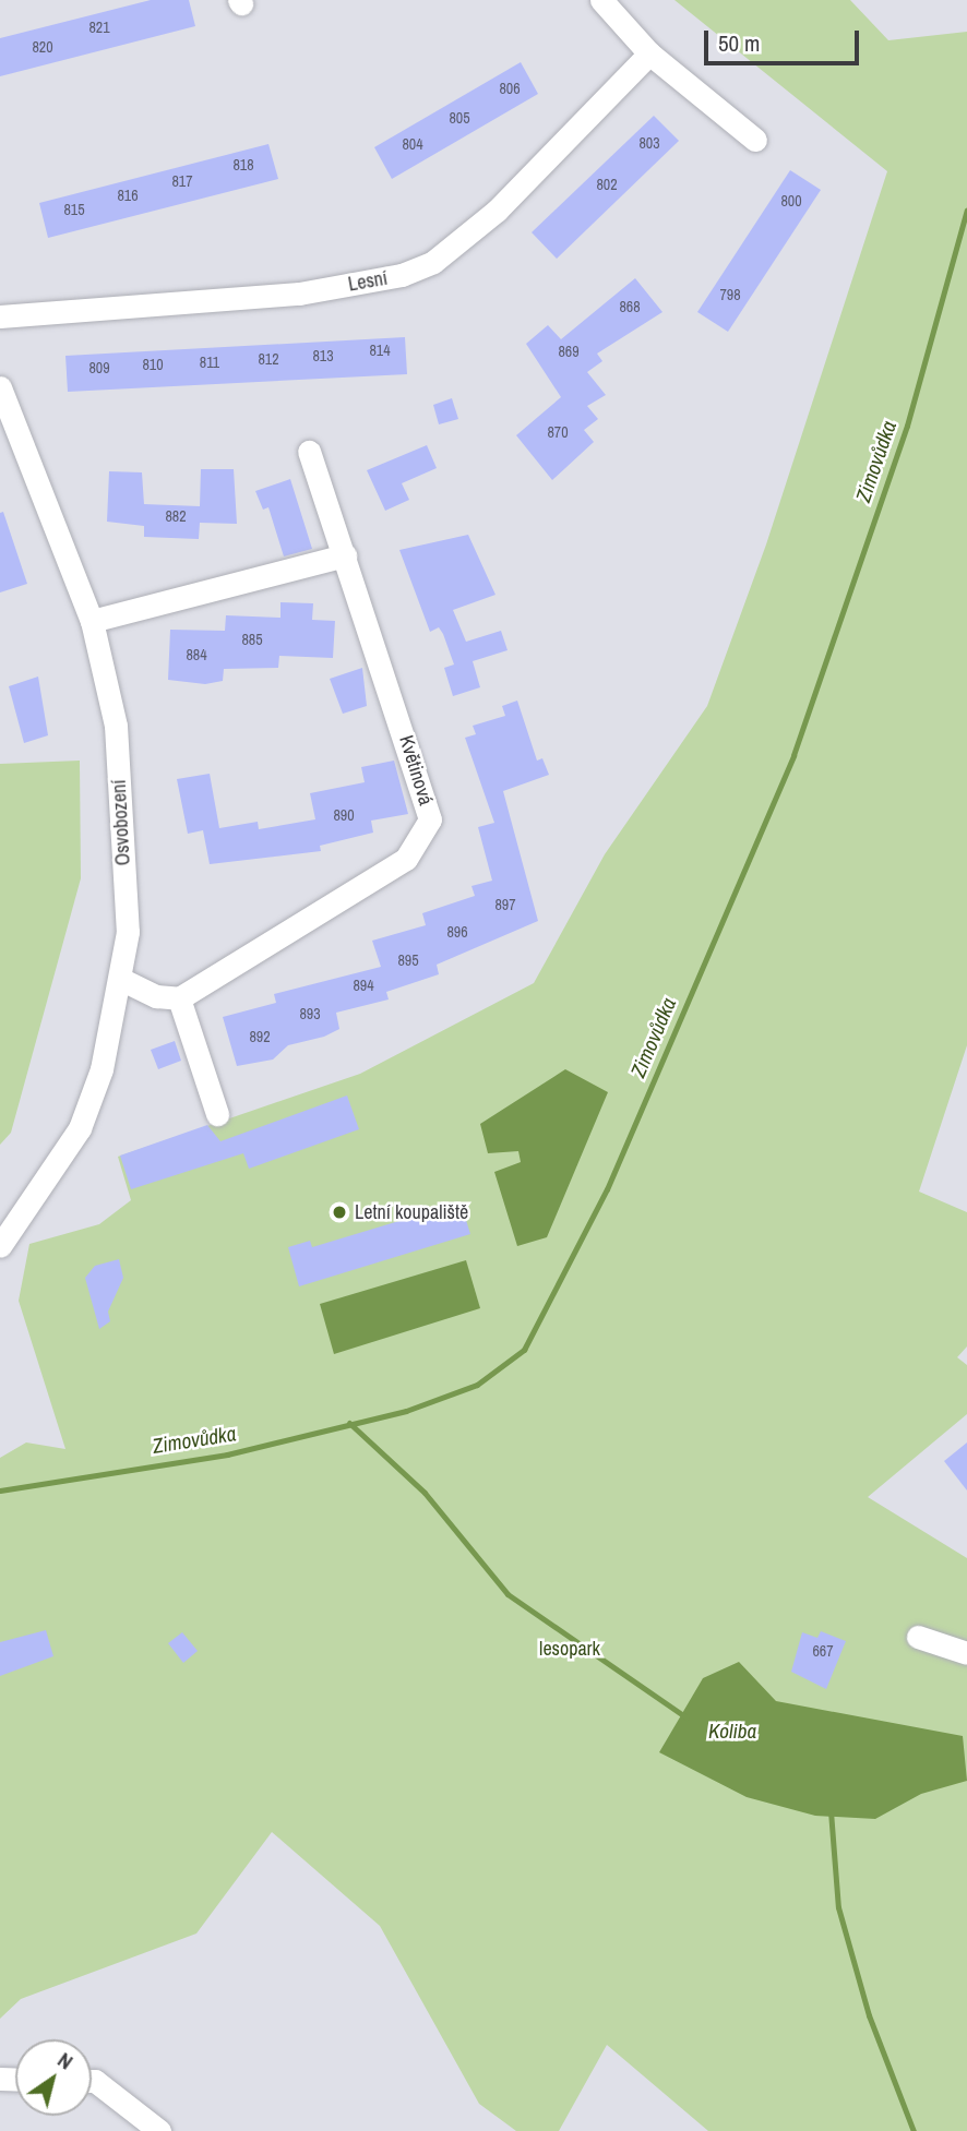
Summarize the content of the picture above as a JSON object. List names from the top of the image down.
{
  "streets": {
    "street": ["Lesní", "Květinová", "Osvobození"]
  },
  "water": ["Zimovůdka", "Koliba"],
  "parks": ["lesopark"],
  "places": ["Letní koupaliště"],
  "house_numbers": [
    "821",
    "820",
    "806",
    "805",
    "803",
    "804",
    "818",
    "817",
    "802",
    "816",
    "800",
    "815",
    "798",
    "868",
    "814",
    "869",
    "813",
    "812",
    "811",
    "810",
    "809",
    "870",
    "882",
    "885",
    "884",
    "890",
    "897",
    "896",
    "895",
    "894",
    "893",
    "892",
    "667"
  ],
  "scale_bar": "50 m",
  "north": "top right"
}
